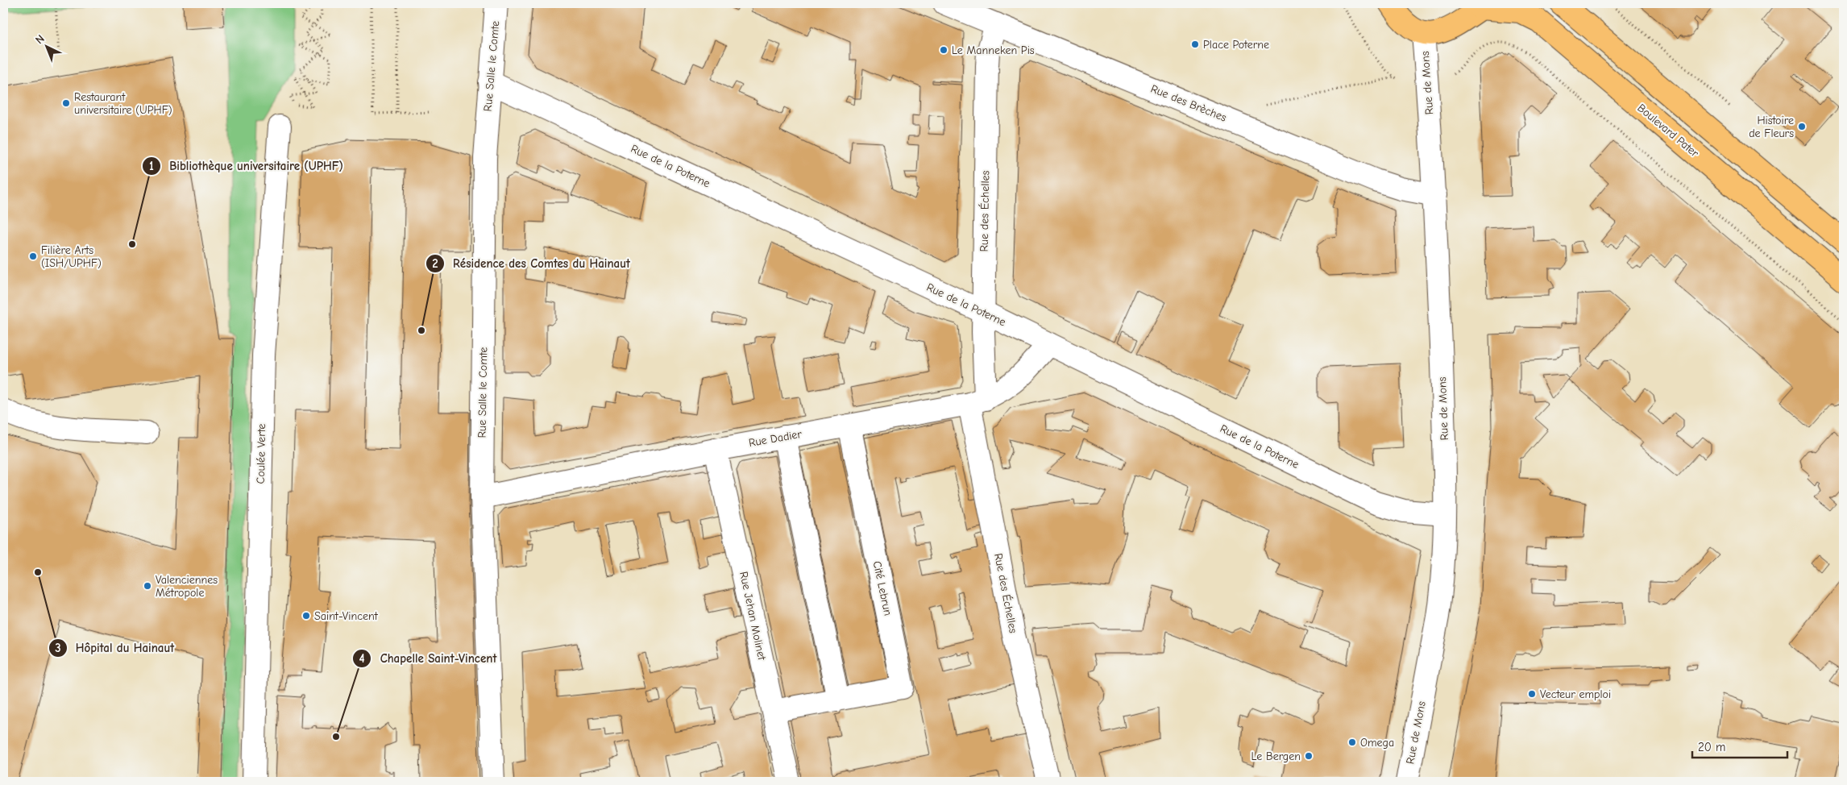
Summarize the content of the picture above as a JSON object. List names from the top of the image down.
{
  "streets": {
    "main road": ["Boulevard Pater"],
    "street": [
      "Rue Salle le Comte",
      "Rue de Mons",
      "Rue des Brèches",
      "Rue de la Poterne",
      "Rue des Échelles",
      "Rue Dadier",
      "Coulée Verte",
      "Cité Lebrun",
      "Rue Jehan Molinet"
    ]
  },
  "crossings": [
    ["Rue Salle le Comte", "Rue de la Poterne"],
    ["Rue Salle le Comte", "Rue Dadier"],
    ["Rue de Mons", "Rue des Brèches"],
    ["Rue de Mons", "Rue de la Poterne"],
    ["Rue des Brèches", "Rue des Échelles"],
    ["Rue de la Poterne", "Rue des Échelles"],
    ["Rue de la Poterne", "Rue Dadier"],
    ["Rue des Échelles", "Rue Dadier"],
    ["Rue Dadier", "Cité Lebrun"],
    ["Rue Dadier", "Rue Jehan Molinet"],
    ["Cité Lebrun", "Rue Jehan Molinet"]
  ],
  "places": [
    "Place Poterne",
    "Le Manneken Pis",
    "Restaurant universitaire (UPHF)",
    "Histoire de Fleurs",
    "Bibliothèque universitaire (UPHF)",
    "Filière Arts (ISH/UPHF)",
    "Résidence des Comtes du Hainaut",
    "Hôpital du Hainaut",
    "Valenciennes Métropole",
    "Saint-Vincent",
    "Vecteur emploi",
    "Chapelle Saint-Vincent",
    "Omega",
    "Le Bergen"
  ],
  "scale_bar": "20 m",
  "north": "top left"
}
